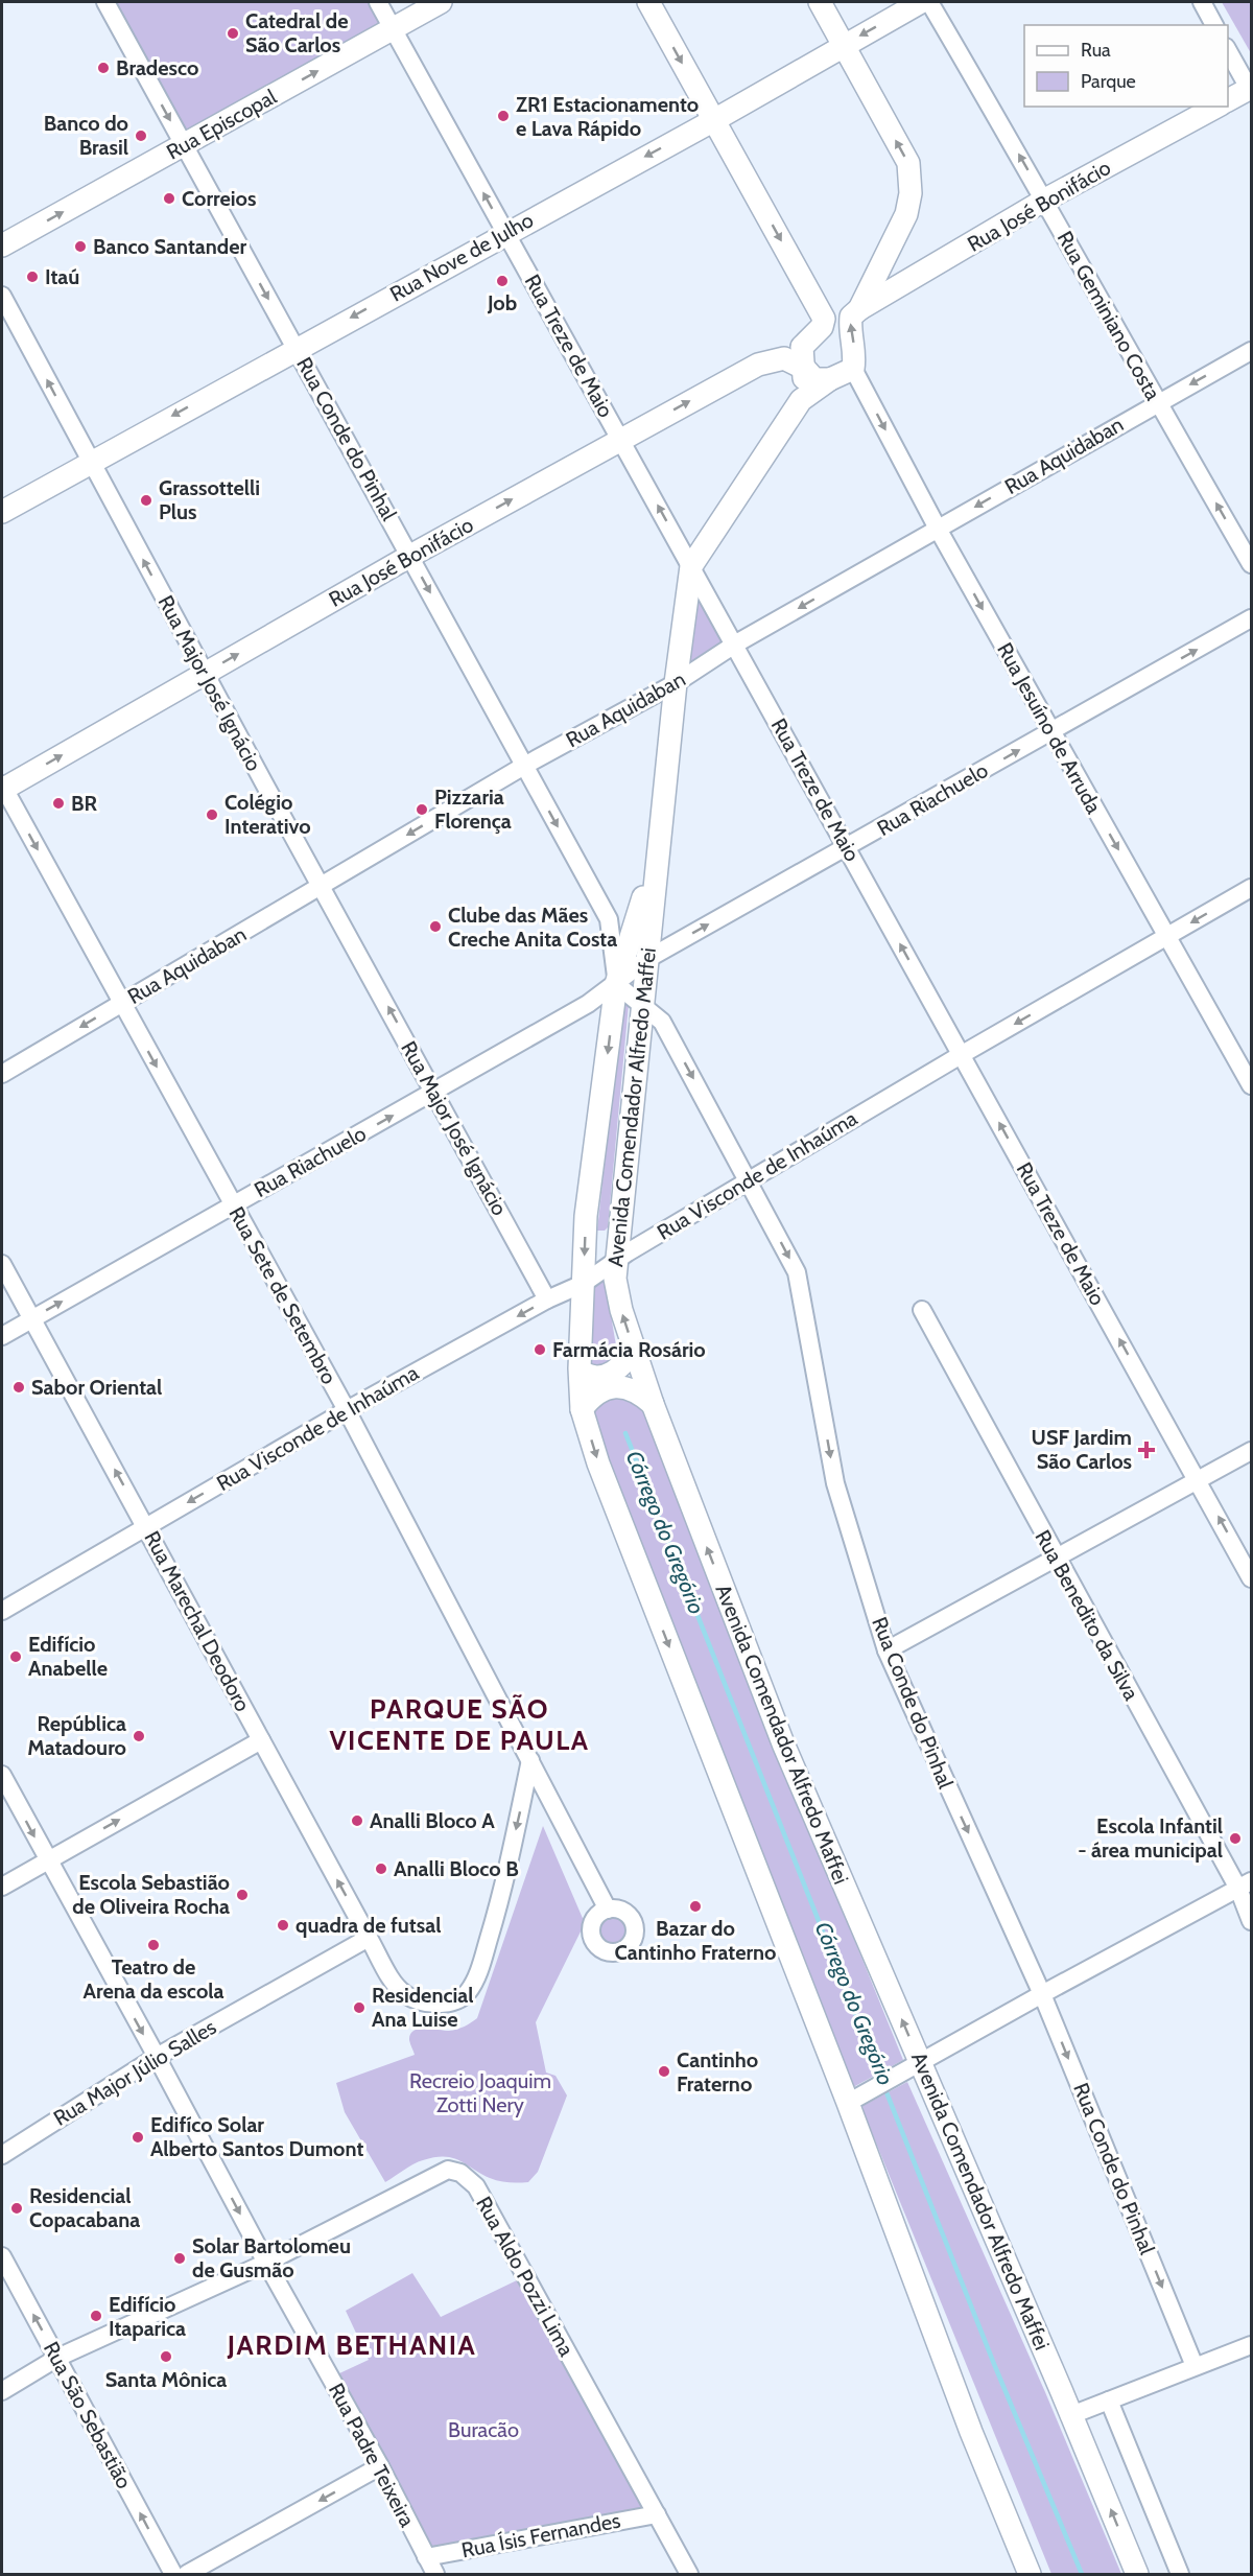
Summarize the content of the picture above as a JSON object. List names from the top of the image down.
{
  "streets": {
    "main road": [
      "Rua Episcopal",
      "Rua José Bonifácio",
      "Rua Nove de Julho",
      "Avenida Comendador Alfredo Maffei"
    ],
    "street": [
      "Rua Geminiano Costa",
      "Rua Treze de Maio",
      "Rua Conde do Pinhal",
      "Rua Aquidaban",
      "Rua Major José Ignácio",
      "Rua Jesuíno de Arruda",
      "Rua Riachuelo",
      "Rua Visconde de Inhaúma",
      "Rua Sete de Setembro",
      "Rua Benedito da Silva",
      "Rua Marechal Deodoro",
      "Rua Major Júlio Salles",
      "Rua Aldo Pozzi Lima",
      "Rua São Sebastião",
      "Rua Padre Teixeira",
      "Rua Ísis Fernandes"
    ]
  },
  "crossings": [
    ["Rua Episcopal", "Rua Treze de Maio"],
    ["Rua Episcopal", "Rua Conde do Pinhal"],
    ["Rua José Bonifácio", "Rua Geminiano Costa"],
    ["Rua José Bonifácio", "Rua Treze de Maio"],
    ["Rua José Bonifácio", "Rua Conde do Pinhal"],
    ["Rua José Bonifácio", "Rua Major José Ignácio"],
    ["Rua José Bonifácio", "Avenida Comendador Alfredo Maffei"],
    ["Rua José Bonifácio", "Rua Sete de Setembro"],
    ["Rua Nove de Julho", "Rua Treze de Maio"],
    ["Rua Nove de Julho", "Rua Conde do Pinhal"],
    ["Rua Nove de Julho", "Rua Major José Ignácio"],
    ["Rua Geminiano Costa", "Rua Aquidaban"],
    ["Rua Treze de Maio", "Rua Aquidaban"],
    ["Rua Treze de Maio", "Rua Riachuelo"],
    ["Rua Treze de Maio", "Avenida Comendador Alfredo Maffei"],
    ["Rua Treze de Maio", "Rua Visconde de Inhaúma"],
    ["Rua Conde do Pinhal", "Rua Aquidaban"],
    ["Rua Conde do Pinhal", "Rua Riachuelo"],
    ["Rua Conde do Pinhal", "Avenida Comendador Alfredo Maffei"],
    ["Rua Conde do Pinhal", "Rua Visconde de Inhaúma"],
    ["Rua Aquidaban", "Rua Major José Ignácio"],
    ["Rua Aquidaban", "Rua Jesuíno de Arruda"],
    ["Rua Aquidaban", "Avenida Comendador Alfredo Maffei"],
    ["Rua Aquidaban", "Rua Sete de Setembro"],
    ["Rua Major José Ignácio", "Rua Riachuelo"],
    ["Rua Major José Ignácio", "Rua Visconde de Inhaúma"],
    ["Rua Jesuíno de Arruda", "Rua Riachuelo"],
    ["Rua Jesuíno de Arruda", "Avenida Comendador Alfredo Maffei"],
    ["Rua Jesuíno de Arruda", "Rua Visconde de Inhaúma"],
    ["Rua Riachuelo", "Avenida Comendador Alfredo Maffei"],
    ["Rua Riachuelo", "Rua Sete de Setembro"],
    ["Rua Riachuelo", "Rua Marechal Deodoro"],
    ["Avenida Comendador Alfredo Maffei", "Rua Visconde de Inhaúma"],
    ["Rua Visconde de Inhaúma", "Rua Sete de Setembro"],
    ["Rua Visconde de Inhaúma", "Rua Marechal Deodoro"],
    ["Rua Sete de Setembro", "Rua Marechal Deodoro"],
    ["Rua Marechal Deodoro", "Rua Major Júlio Salles"],
    ["Rua Major Júlio Salles", "Rua Padre Teixeira"],
    ["Rua Aldo Pozzi Lima", "Rua São Sebastião"],
    ["Rua Aldo Pozzi Lima", "Rua Padre Teixeira"],
    ["Rua Aldo Pozzi Lima", "Rua Ísis Fernandes"],
    ["Rua Padre Teixeira", "Rua Ísis Fernandes"]
  ],
  "one_way": [
    "Rua Episcopal",
    "Rua José Bonifácio",
    "Rua Nove de Julho",
    "Rua Geminiano Costa",
    "Rua Treze de Maio",
    "Rua Conde do Pinhal",
    "Rua Aquidaban",
    "Rua Major José Ignácio",
    "Rua Jesuíno de Arruda",
    "Rua Riachuelo",
    "Rua Visconde de Inhaúma",
    "Rua Sete de Setembro",
    "Rua São Sebastião",
    "Rua Padre Teixeira"
  ],
  "districts": ["PARQUE SÃO VICENTE DE PAULA", "JARDIM BETHANIA"],
  "water": ["Córrego do Gregório"],
  "parks": ["Recreio Joaquim Zotti Nery", "Buracão"],
  "places": {
    "other": [
      "Catedral de São Carlos",
      "Bradesco",
      "ZR1 Estacionamento e Lava Rápido",
      "Banco do Brasil",
      "Correios",
      "Banco Santander",
      "Itaú",
      "Job",
      "Grassottelli Plus",
      "BR",
      "Pizzaria Florença",
      "Colégio Interativo",
      "Clube das Mães Creche Anita Costa",
      "Farmácia Rosário",
      "Sabor Oriental",
      "Edifício Anabelle",
      "República Matadouro",
      "Analli Bloco A",
      "Escola Infantil - área municipal",
      "Analli Bloco B",
      "Escola Sebastião de Oliveira Rocha",
      "Bazar do Cantinho Fraterno",
      "quadra de futsal",
      "Teatro de Arena da escola",
      "Residencial Ana Luise",
      "Cantinho Fraterno",
      "Edifíco Solar Alberto Santos Dumont",
      "Residencial Copacabana",
      "Solar Bartolomeu de Gusmão",
      "Edifício Itaparica",
      "Santa Mônica"
    ],
    "health": ["USF Jardim São Carlos"]
  },
  "legend": ["Rua", "Parque"]
}
